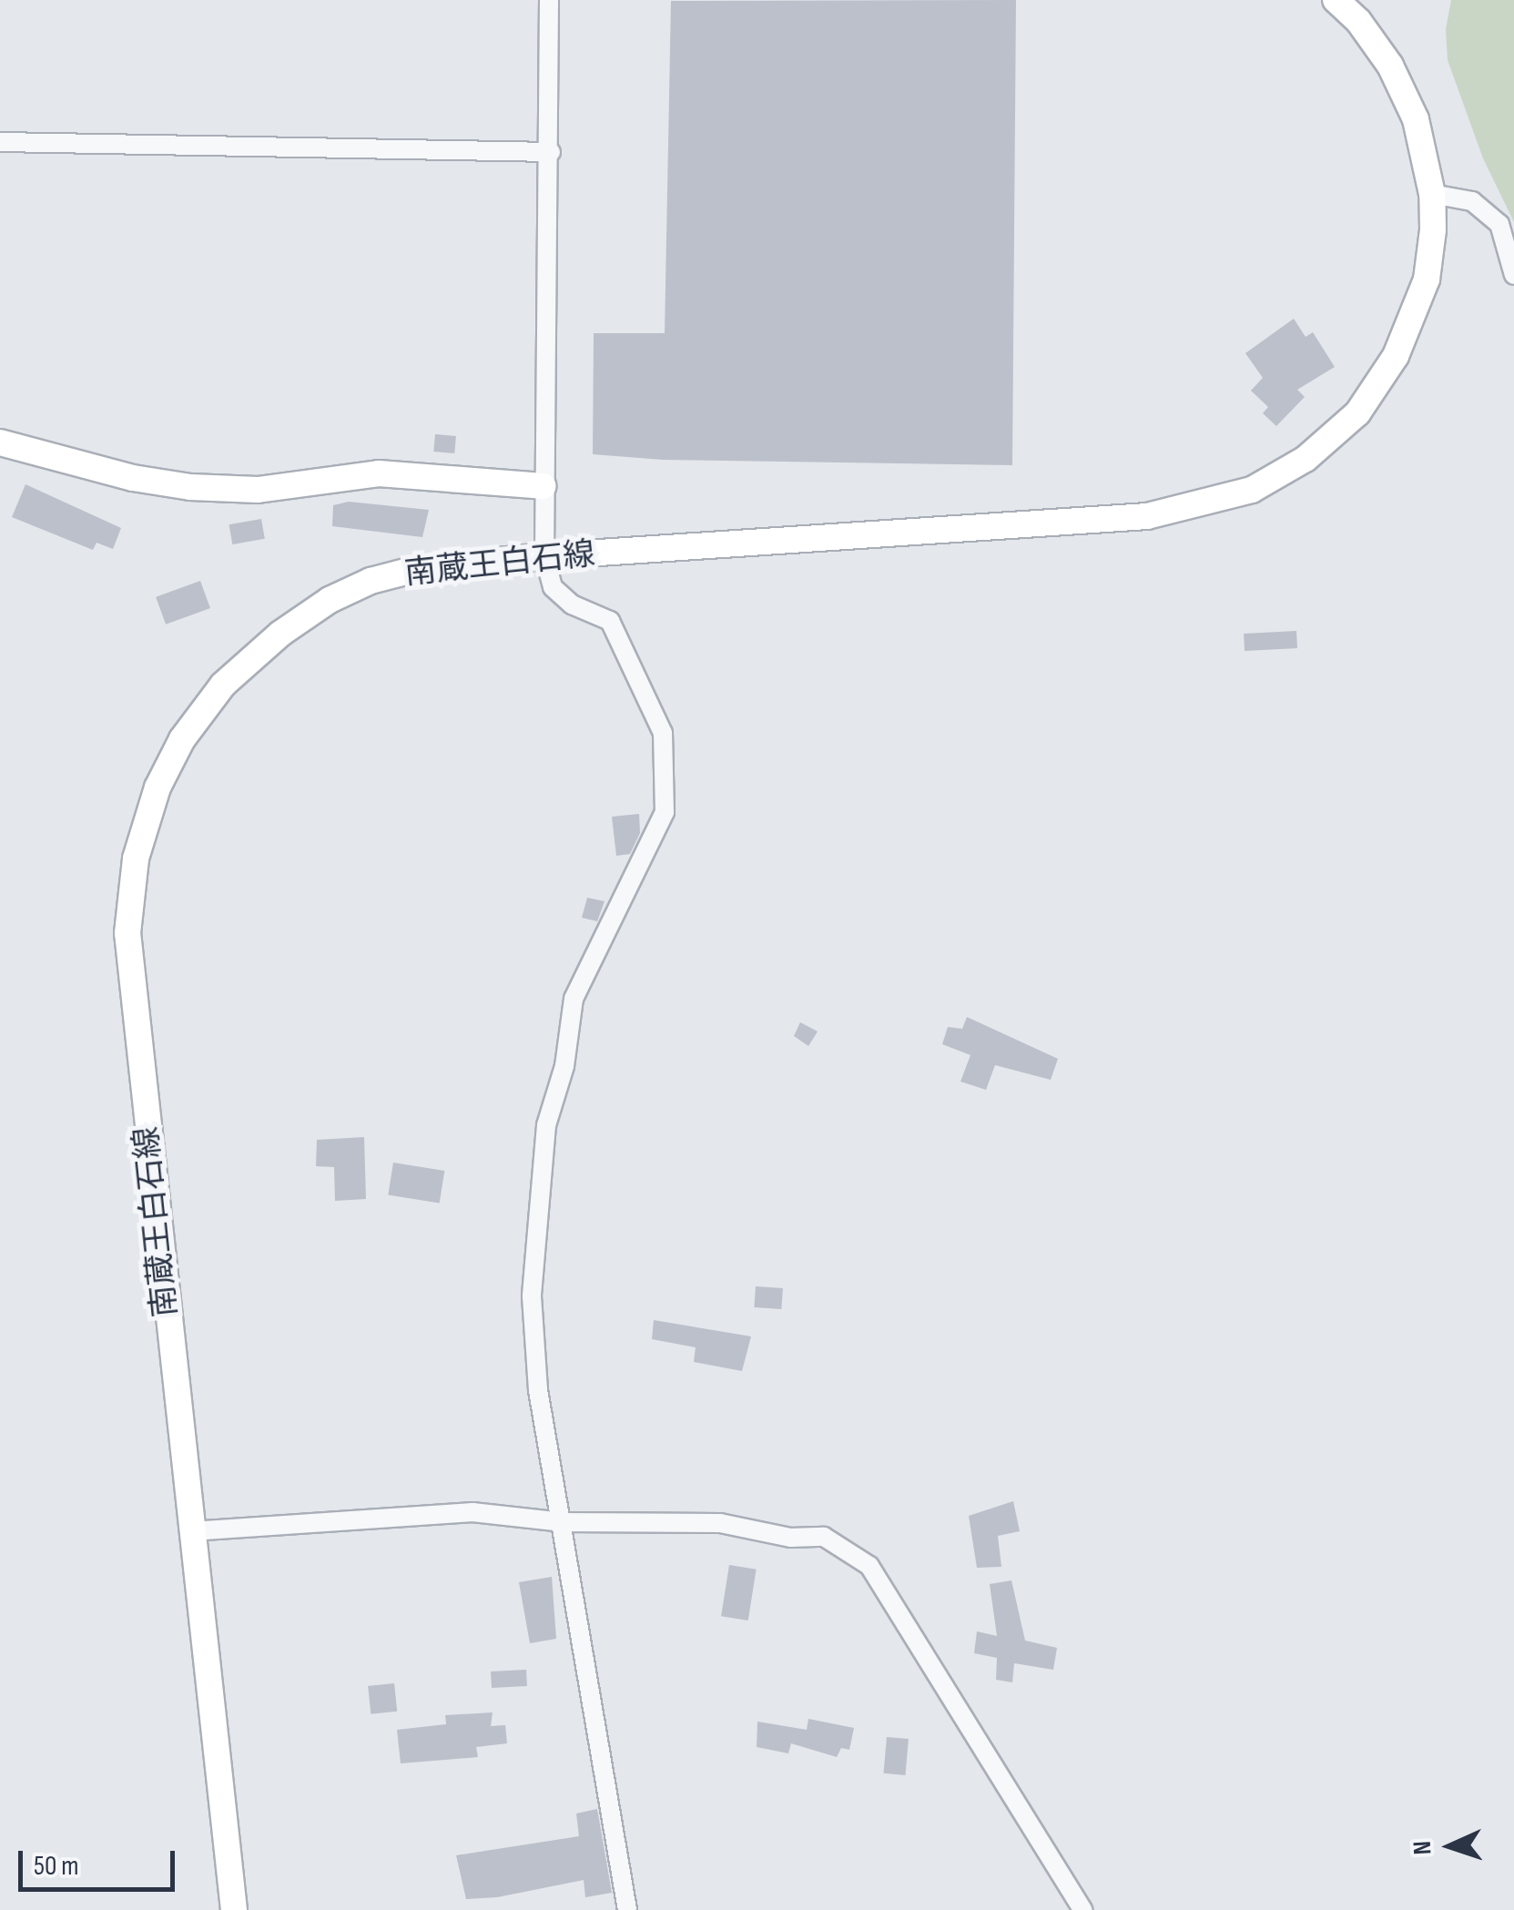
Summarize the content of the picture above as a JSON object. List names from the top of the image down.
{
  "streets": {
    "main road": ["南蔵王白石線"]
  },
  "scale_bar": "50 m",
  "north": "left"
}
